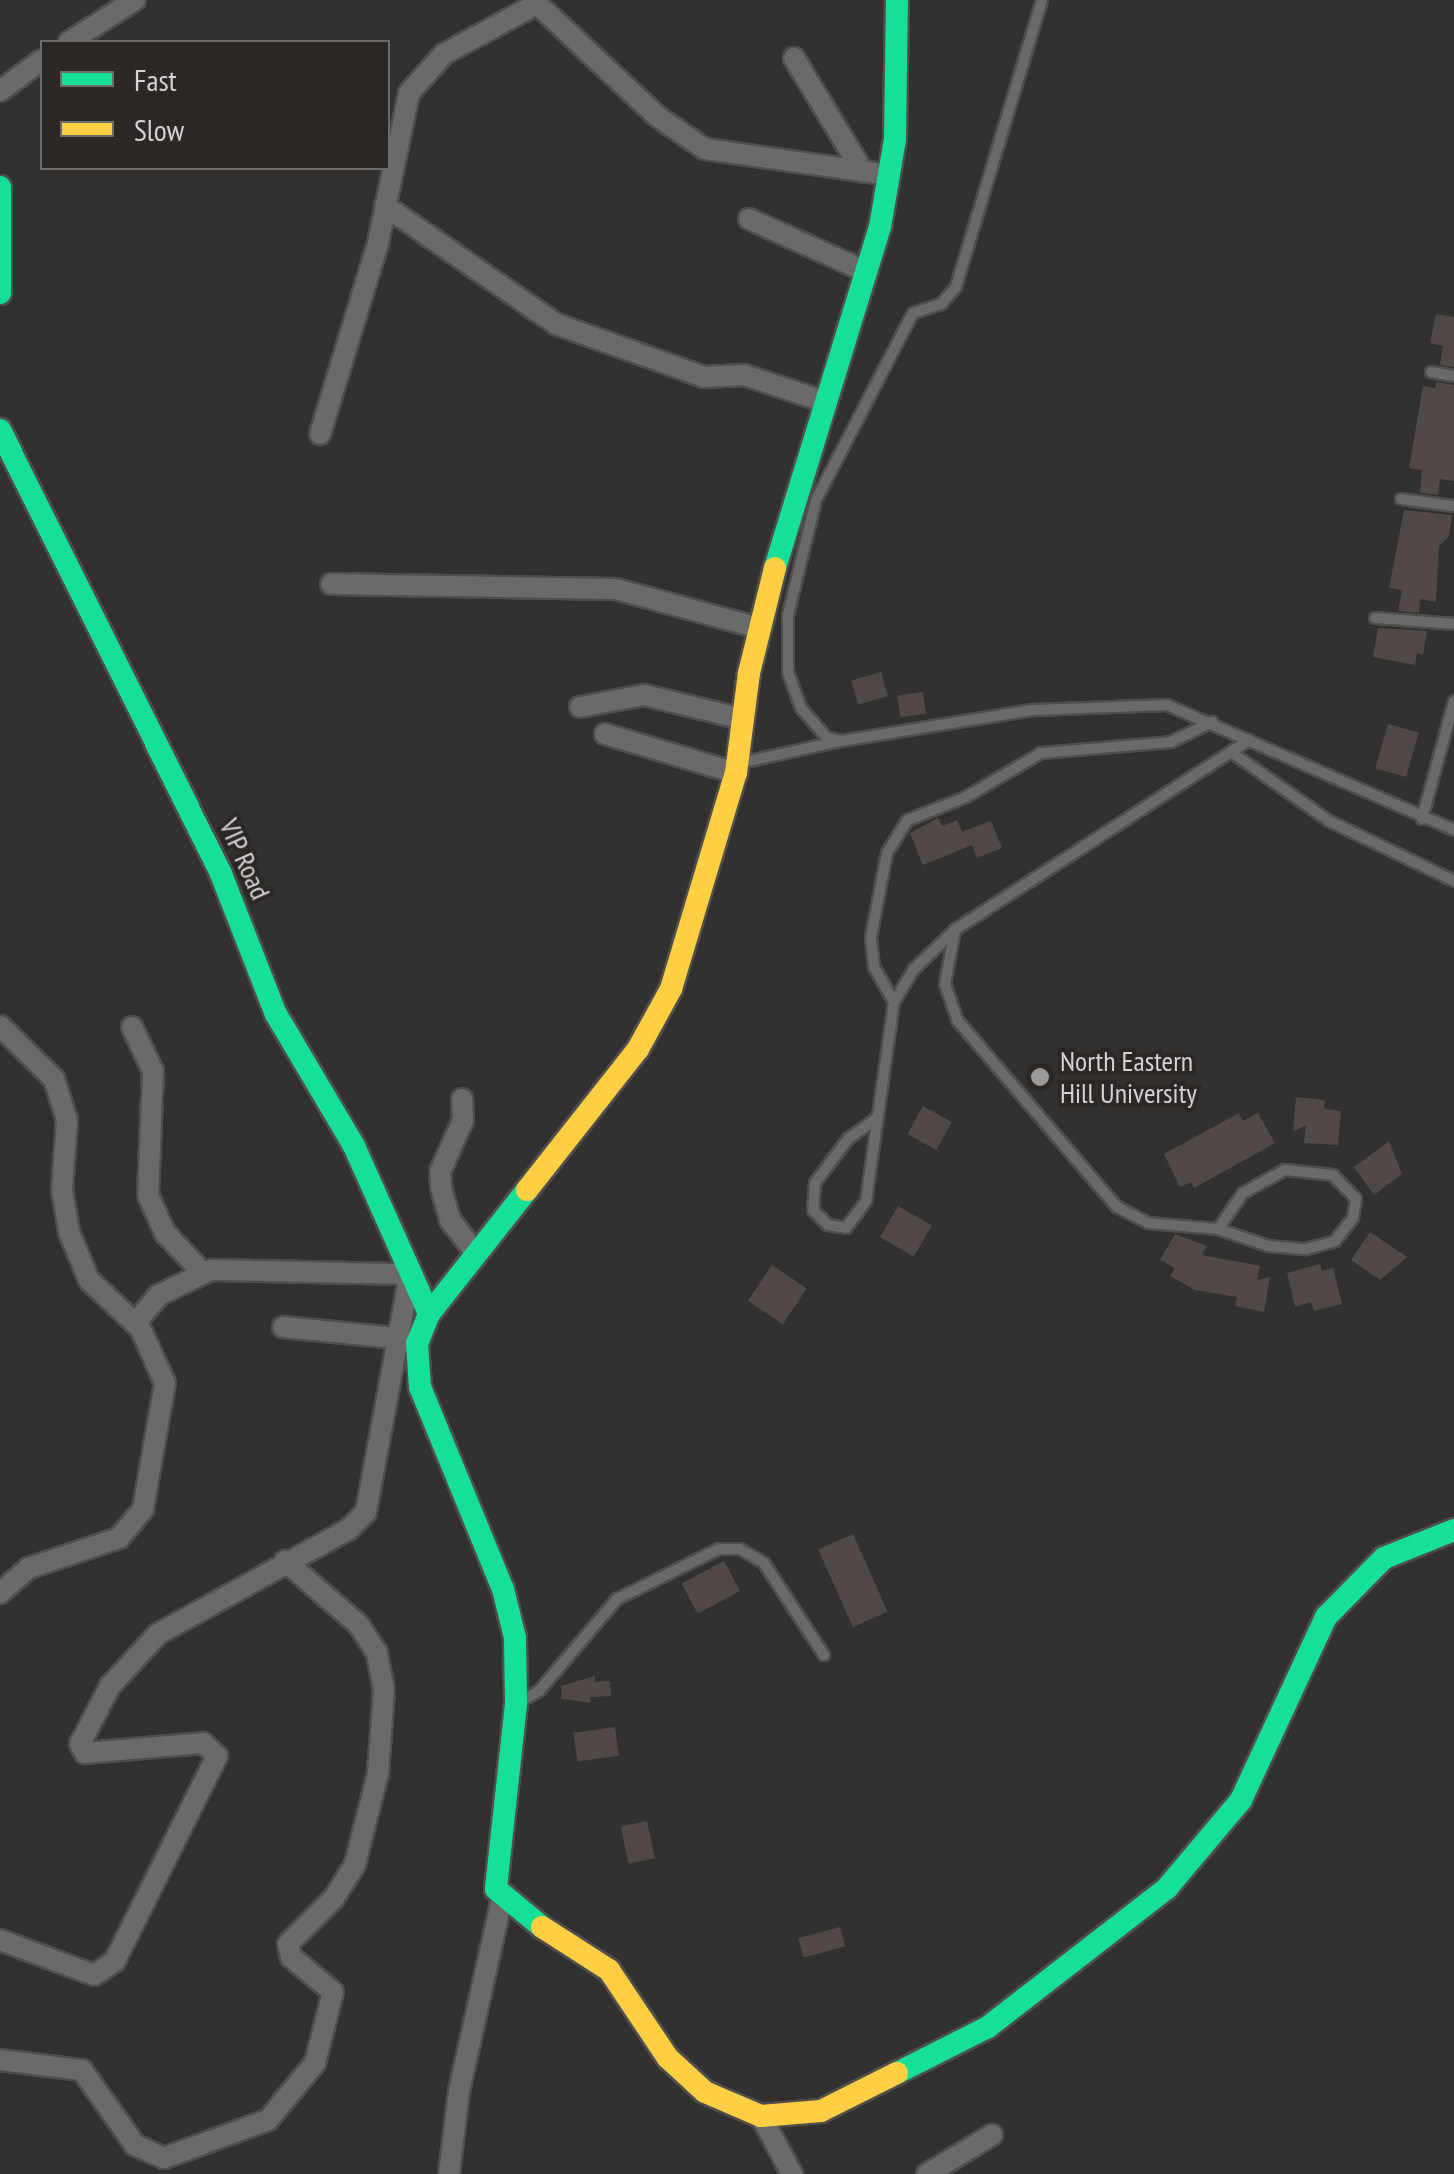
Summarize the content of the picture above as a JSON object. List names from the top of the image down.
{
  "streets": {
    "street": ["VIP Road"]
  },
  "places": ["North Eastern Hill University"],
  "legend": ["Fast", "Slow"]
}
